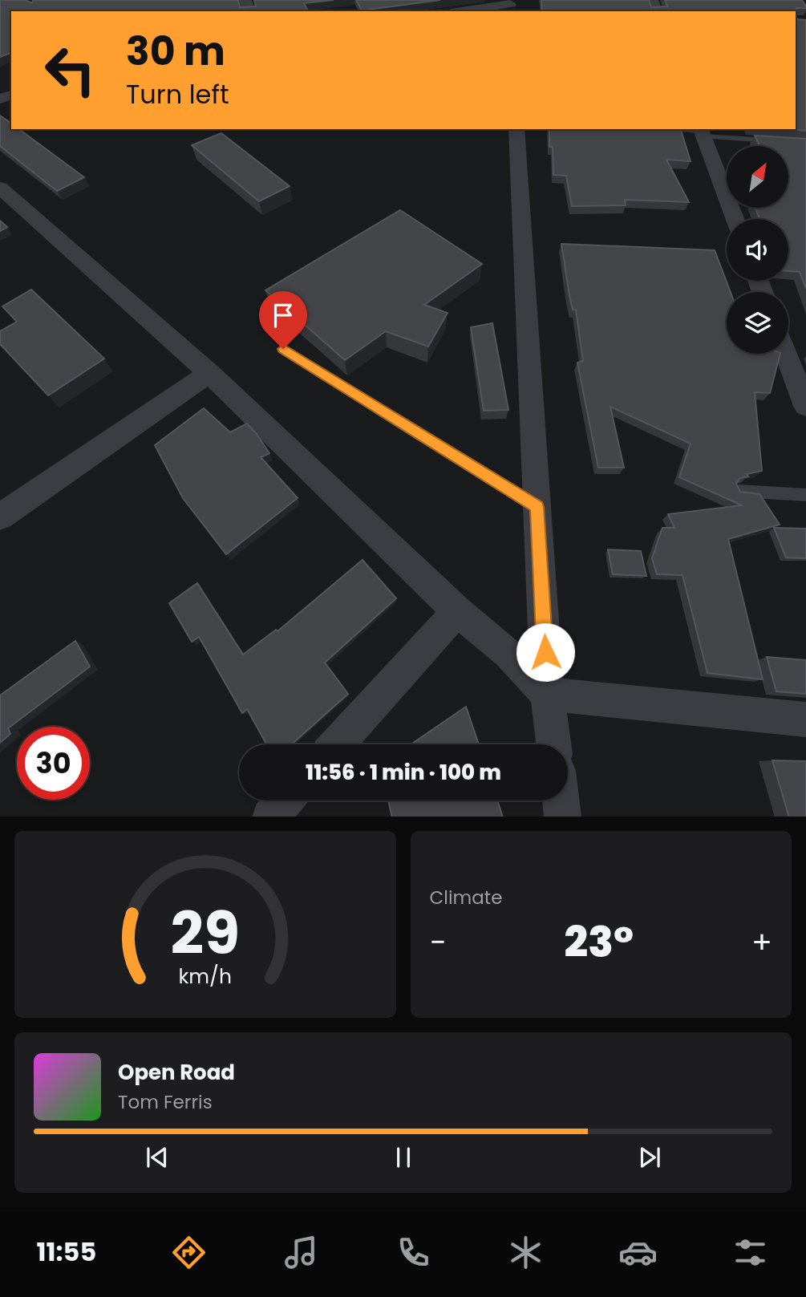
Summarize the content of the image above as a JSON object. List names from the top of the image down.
{
  "north": "top right",
  "page": {
    "turn": ["30 m", "Turn left"],
    "limit": "30",
    "trip": "11:56 · 1 min · 100 m",
    "tile": "Climate",
    "heat": ["−", "23°", "+"],
    "song": ["Open Road", "Tom Ferris"],
    "tabs": "11:55",
    "gauge": ["29", "km/h"]
  }
}
